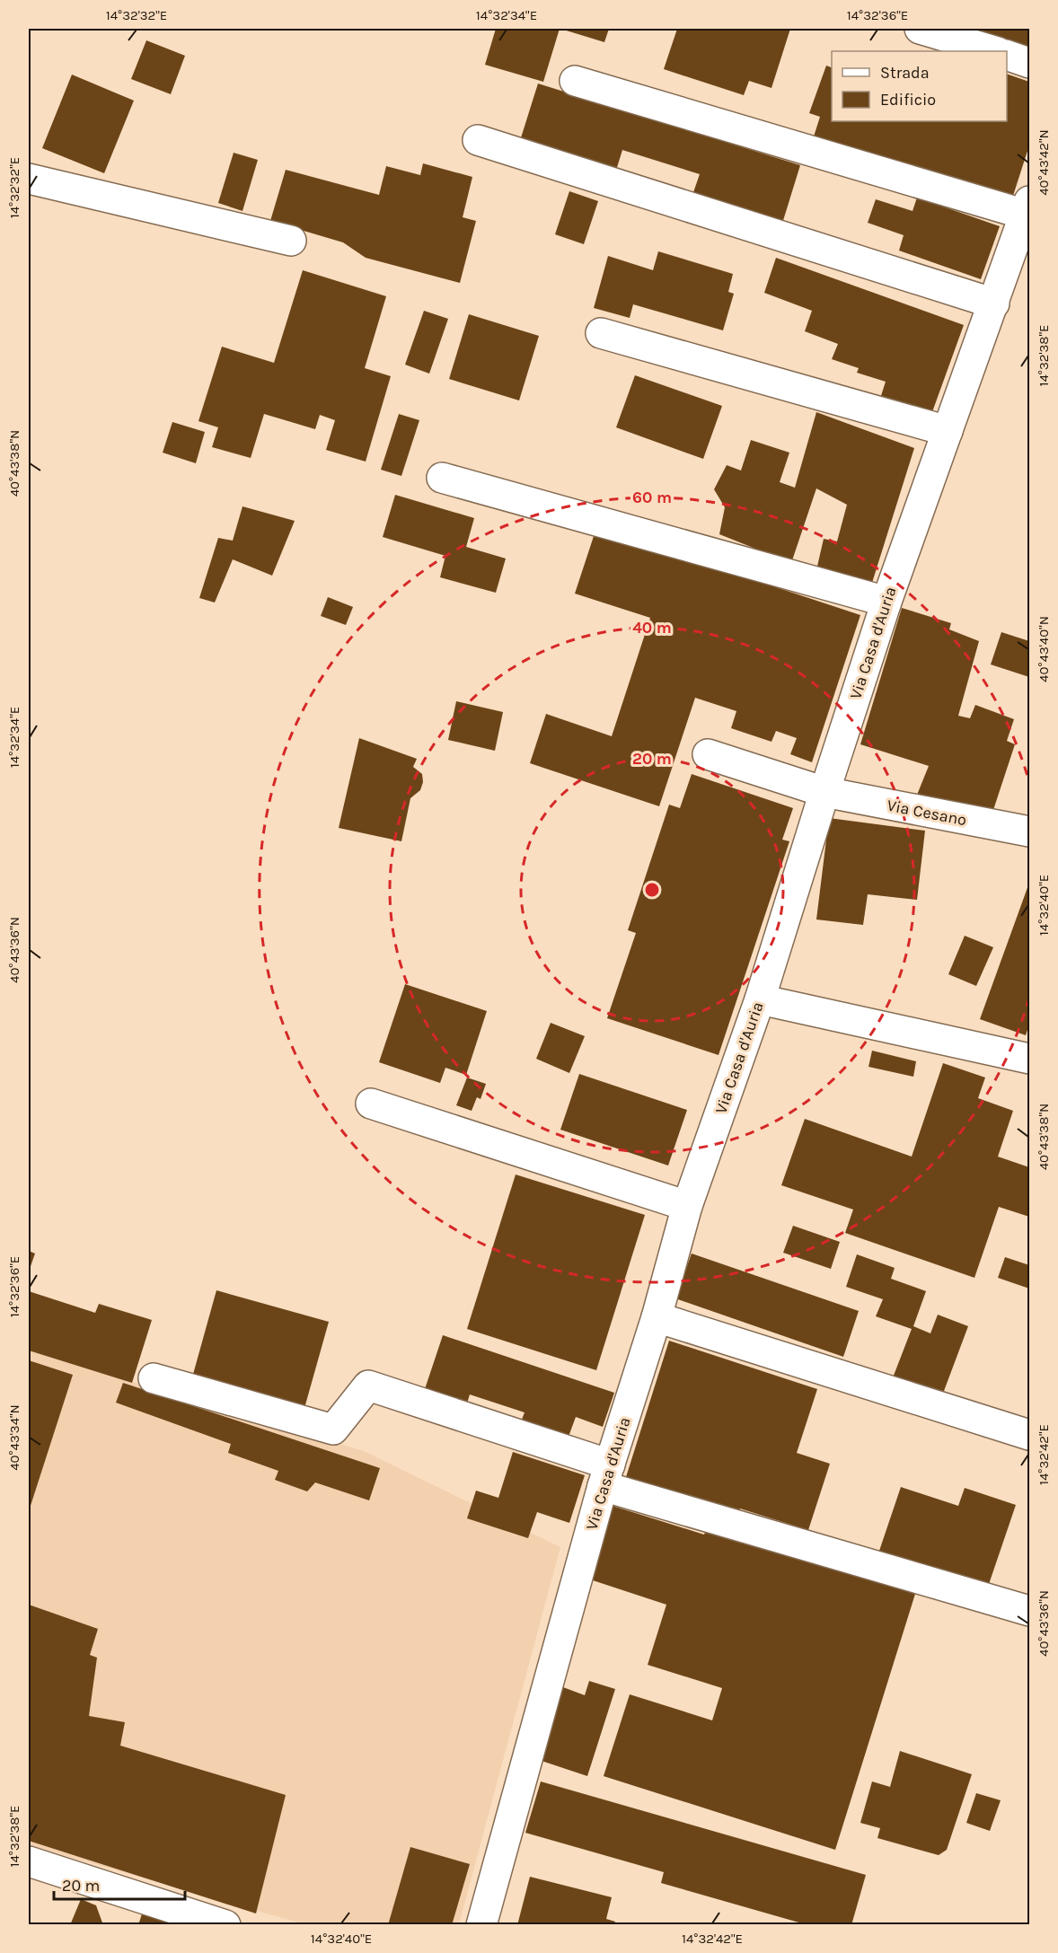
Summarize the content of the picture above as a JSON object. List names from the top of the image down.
{
  "streets": {
    "street": ["Via Casa d'Auria", "Via Cesano"]
  },
  "crossings": [
    ["Via Casa d'Auria", "Via Cesano"]
  ],
  "legend": ["Strada", "Edificio"],
  "scale_bar": "20 m",
  "coordinates": [
    "14°32'32\"E",
    "14°32'34\"E",
    "14°32'36\"E",
    "40°43'42\"N",
    "14°32'38\"E",
    "40°43'38\"N",
    "40°43'40\"N",
    "14°32'40\"E",
    "40°43'36\"N",
    "40°43'34\"N",
    "14°32'42\"E"
  ],
  "rings": ["60 m", "40 m", "20 m"]
}
